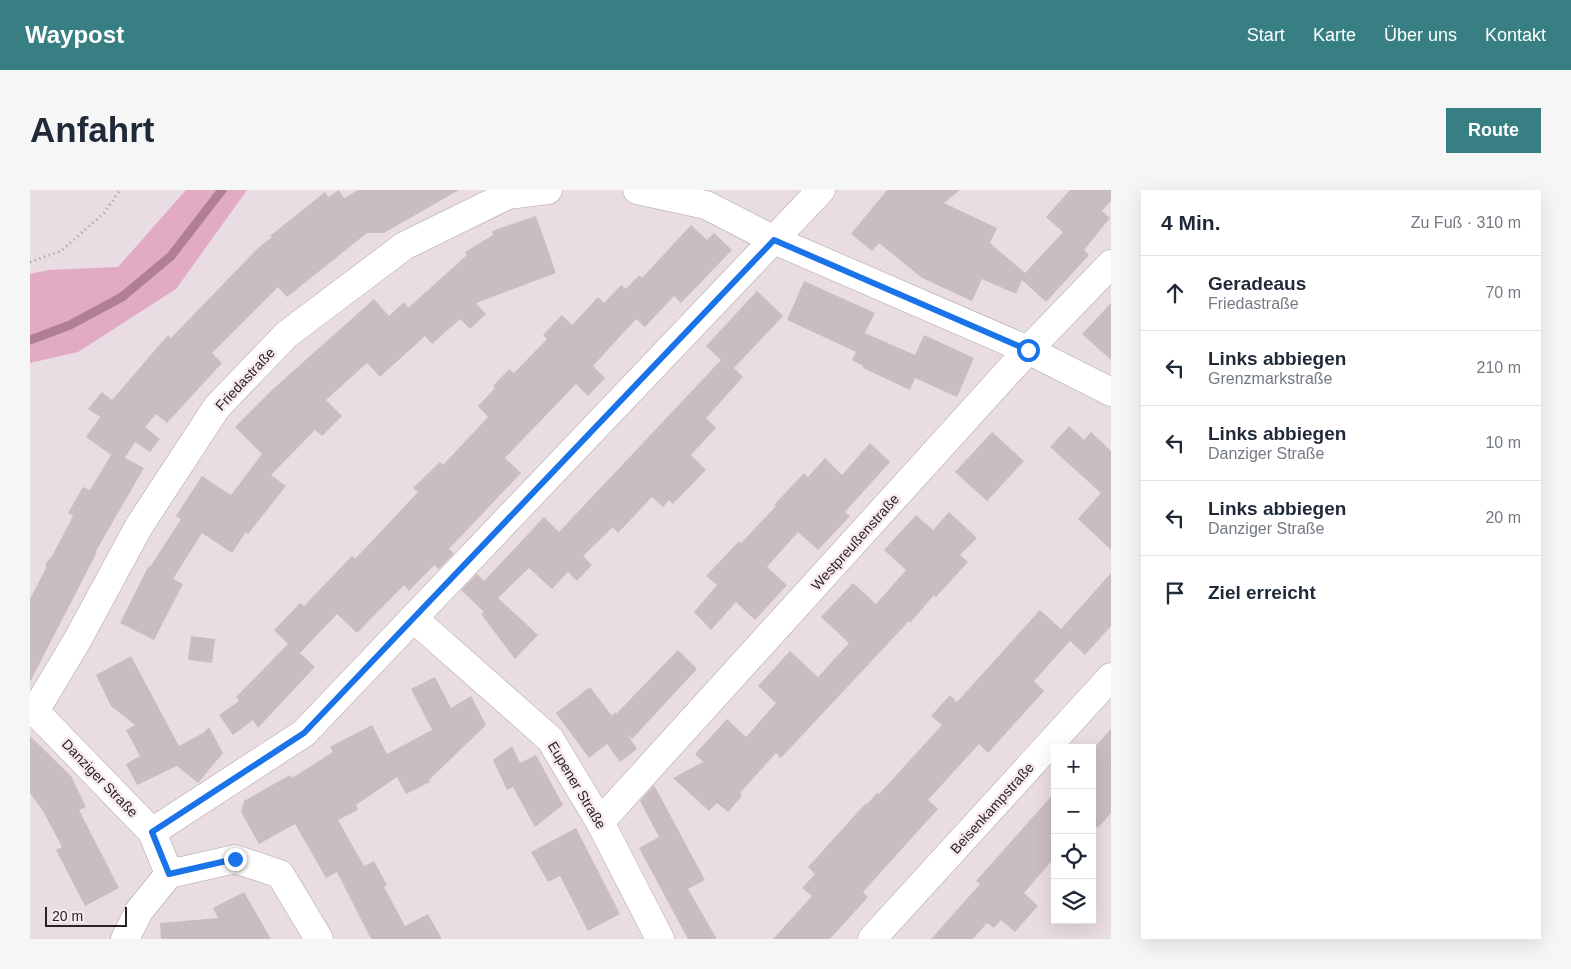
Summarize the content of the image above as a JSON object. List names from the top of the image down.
{
  "streets": {
    "street": [
      "Friedastraße",
      "Westpreußenstraße",
      "Danziger Straße",
      "Eupener Straße",
      "Beisenkampstraße"
    ]
  },
  "crossings": [
    ["Friedastraße", "Danziger Straße"],
    ["Westpreußenstraße", "Eupener Straße"]
  ],
  "scale_bar": "20 m",
  "page": {
    "header": "Waypost",
    "nav": [
      "Start",
      "Karte",
      "Über uns",
      "Kontakt"
    ],
    "buttons": "Route",
    "title": "Anfahrt",
    "heading": ["4 Min.", "Zu Fuß · 310 m"],
    "list": [
      ["Geradeaus", "Friedastraße", "70 m"],
      ["Links abbiegen", "Grenzmarkstraße", "210 m"],
      ["Links abbiegen", "Danziger Straße", "10 m"],
      ["Links abbiegen", "Danziger Straße", "20 m"],
      "Ziel erreicht"
    ],
    "map_buttons": ["+", "−"],
    "scale": "20 m"
  }
}
